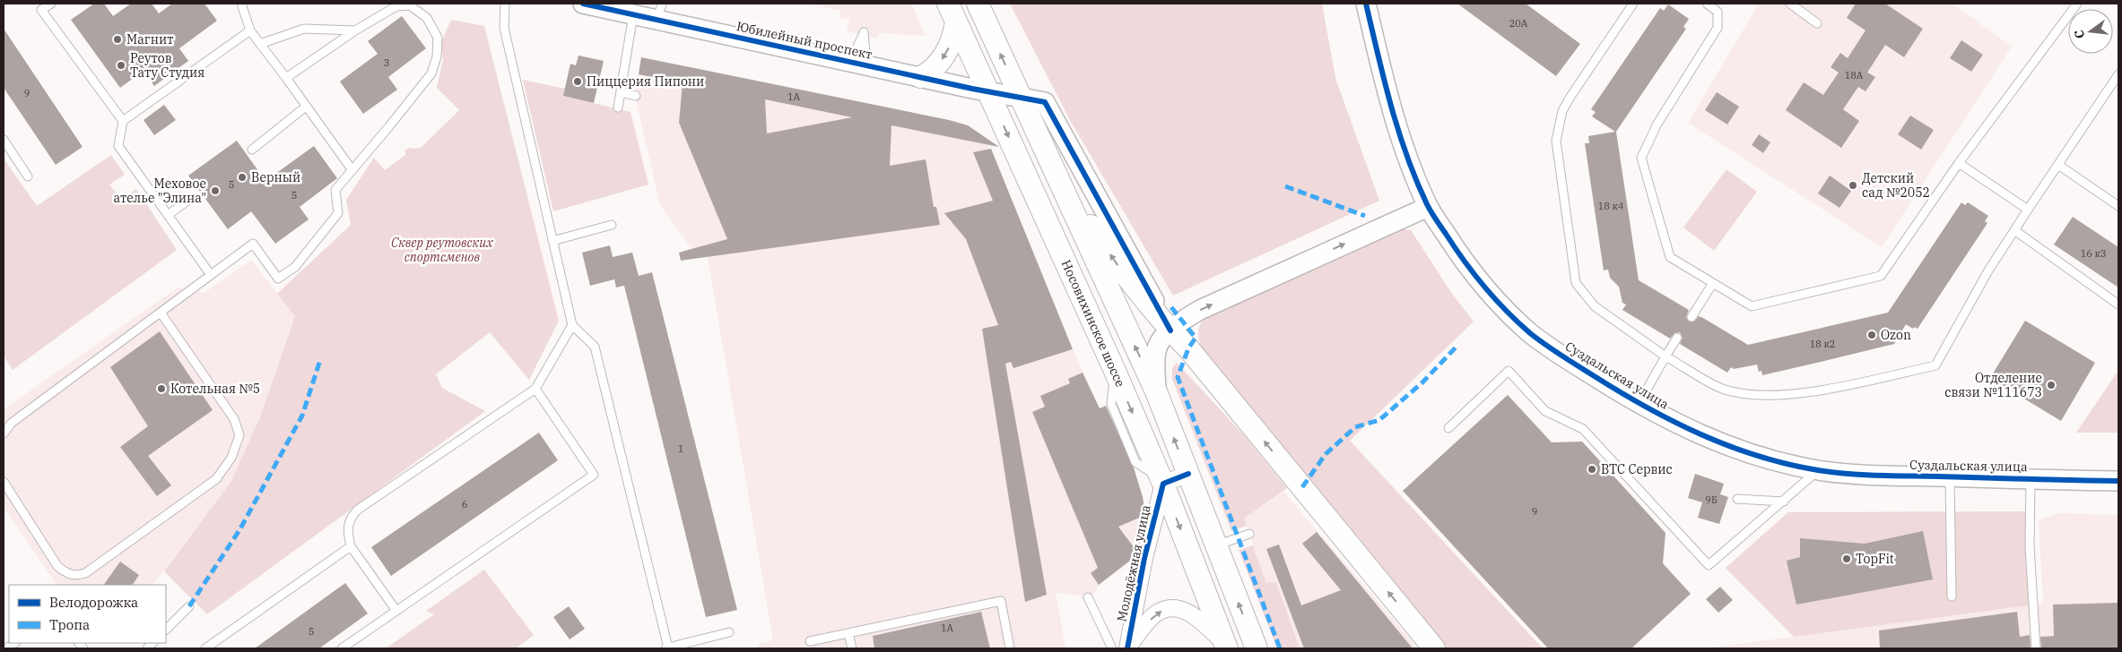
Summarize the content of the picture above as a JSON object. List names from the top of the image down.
{
  "streets": {
    "main road": ["Носовихинское шоссе"],
    "street": ["Юбилейный проспект", "Суздальская улица", "Молодёжная улица"]
  },
  "crossings": [
    ["Юбилейный проспект", "Носовихинское шоссе"],
    ["Носовихинское шоссе", "Молодёжная улица"]
  ],
  "parks": ["Сквер реутовских спортсменов"],
  "places": [
    "Магнит",
    "Реутов Тату Студия",
    "Пиццерия Пипони",
    "Верный",
    "Детский сад №2052",
    "Меховое ателье \"Элина\"",
    "Ozon",
    "Отделение связи №111673",
    "Котельная №5",
    "ВТС Сервис",
    "TopFit"
  ],
  "house_numbers": [
    "20А",
    "3",
    "18А",
    "9",
    "1А",
    "5",
    "5",
    "18 к4",
    "16 к3",
    "18 к2",
    "1",
    "9Б",
    "6",
    "9",
    "1A",
    "5"
  ],
  "legend": ["Велодорожка", "Тропа"],
  "north": "left"
}
